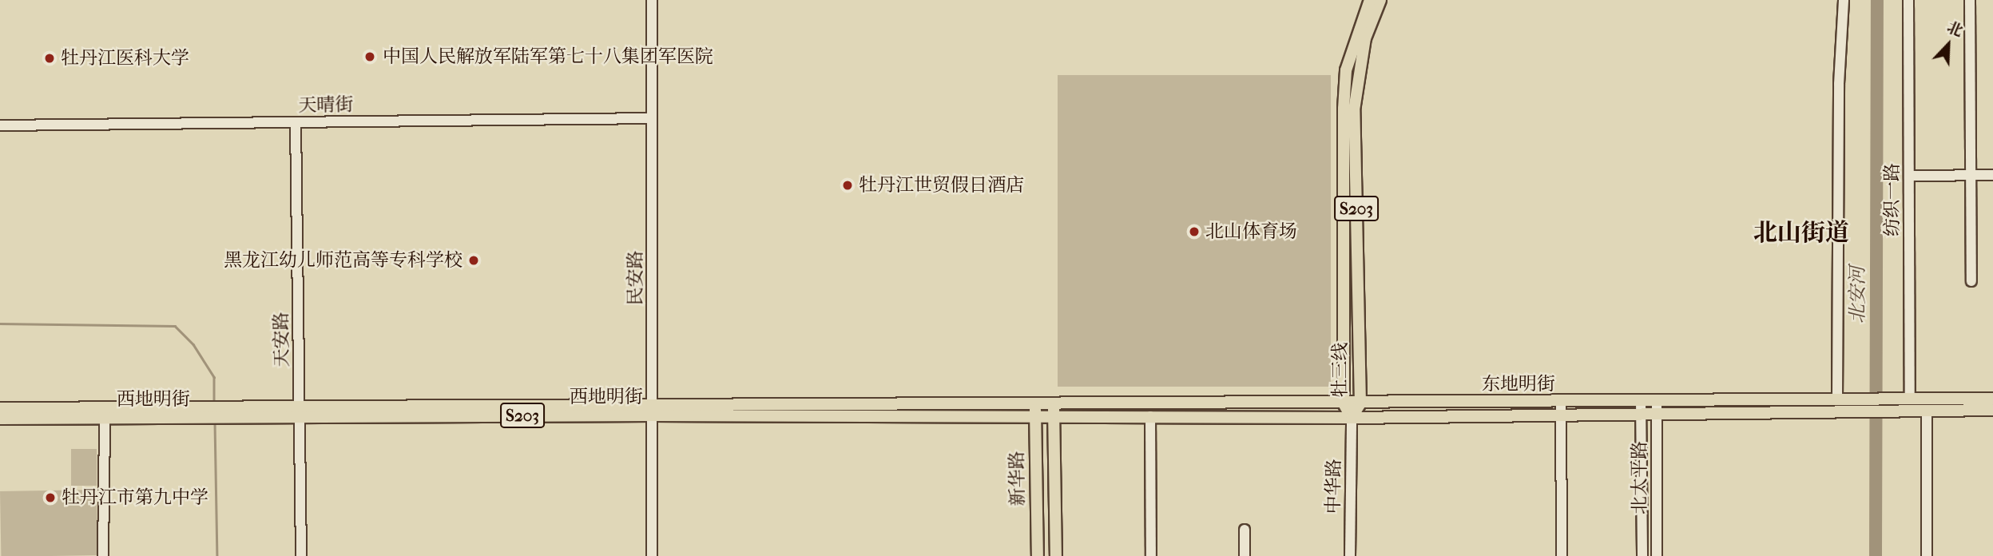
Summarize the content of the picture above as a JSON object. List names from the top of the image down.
{
  "streets": {
    "main road": [
      "S203",
      "牡三线",
      "东地明街",
      "西地明街",
      "新华路"
    ],
    "street": [
      "天晴街",
      "纺织一路",
      "民安路",
      "天安路",
      "北太平路",
      "中华路"
    ]
  },
  "crossings": [
    ["天晴街", "民安路"],
    ["天晴街", "天安路"],
    ["纺织一路", "东地明街"],
    ["民安路", "西地明街"],
    ["天安路", "西地明街"],
    ["牡三线", "东地明街"],
    ["牡三线", "中华路"],
    ["东地明街", "西地明街"],
    ["东地明街", "北太平路"],
    ["东地明街", "新华路"],
    ["东地明街", "中华路"],
    ["西地明街", "新华路"]
  ],
  "districts": ["北山街道"],
  "water": ["北安河"],
  "places": [
    "中国人民解放军陆军第七十八集团军医院",
    "牡丹江医科大学",
    "牡丹江世贸假日酒店",
    "北山体育场",
    "黑龙江幼儿师范高等专科学校",
    "牡丹江市第九中学"
  ],
  "north": "top right"
}
